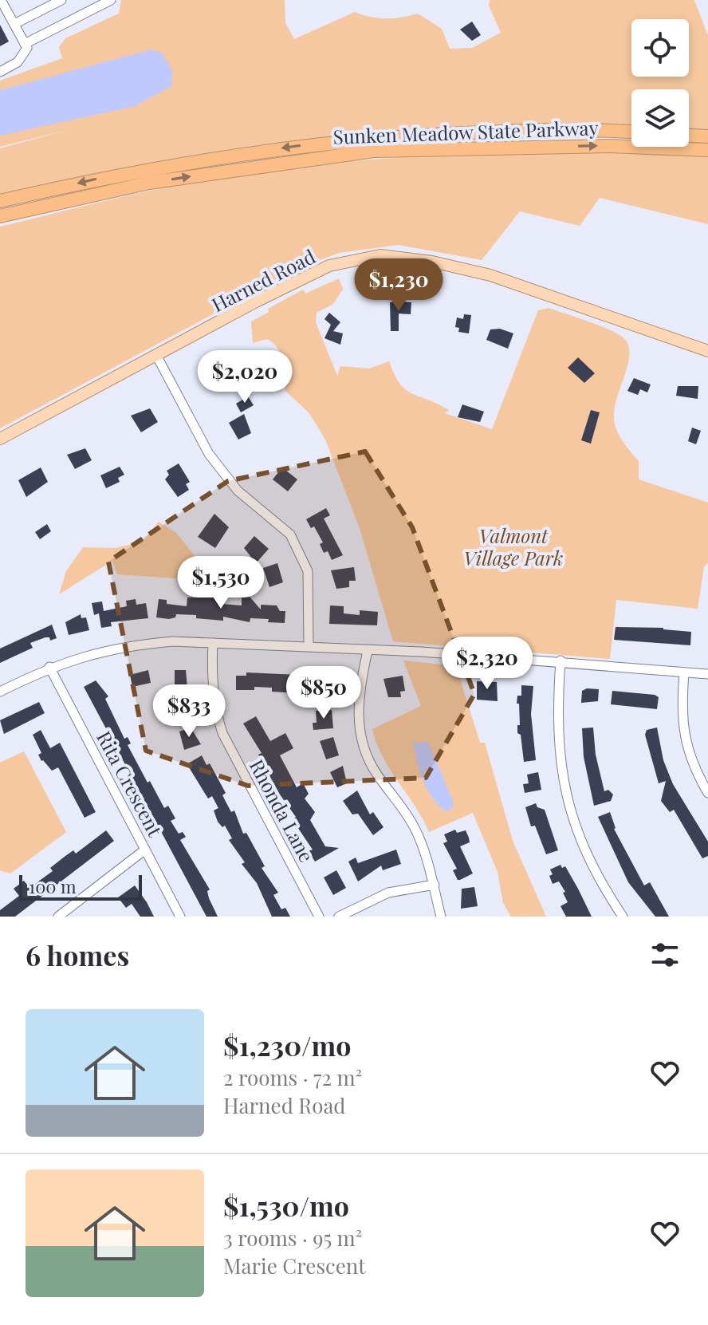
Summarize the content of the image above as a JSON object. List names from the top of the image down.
{
  "streets": {
    "highway": ["Sunken Meadow State Parkway"],
    "main road": ["Harned Road"],
    "street": ["Rita Crescent", "Rhonda Lane"]
  },
  "parks": ["Valmont Village Park"],
  "scale_bar": "100 m",
  "page": {
    "price": [
      "$1,230",
      "$2,020",
      "$1,530",
      "$2,320",
      "$850",
      "$833"
    ],
    "scale": "100 m",
    "heading": "6 homes",
    "list": [
      {
        "name": "$1,230/mo",
        "note": "2 rooms · 72 m² · Harned Road"
      },
      {
        "name": "$1,530/mo",
        "note": "3 rooms · 95 m² · Marie Crescent"
      }
    ]
  }
}
